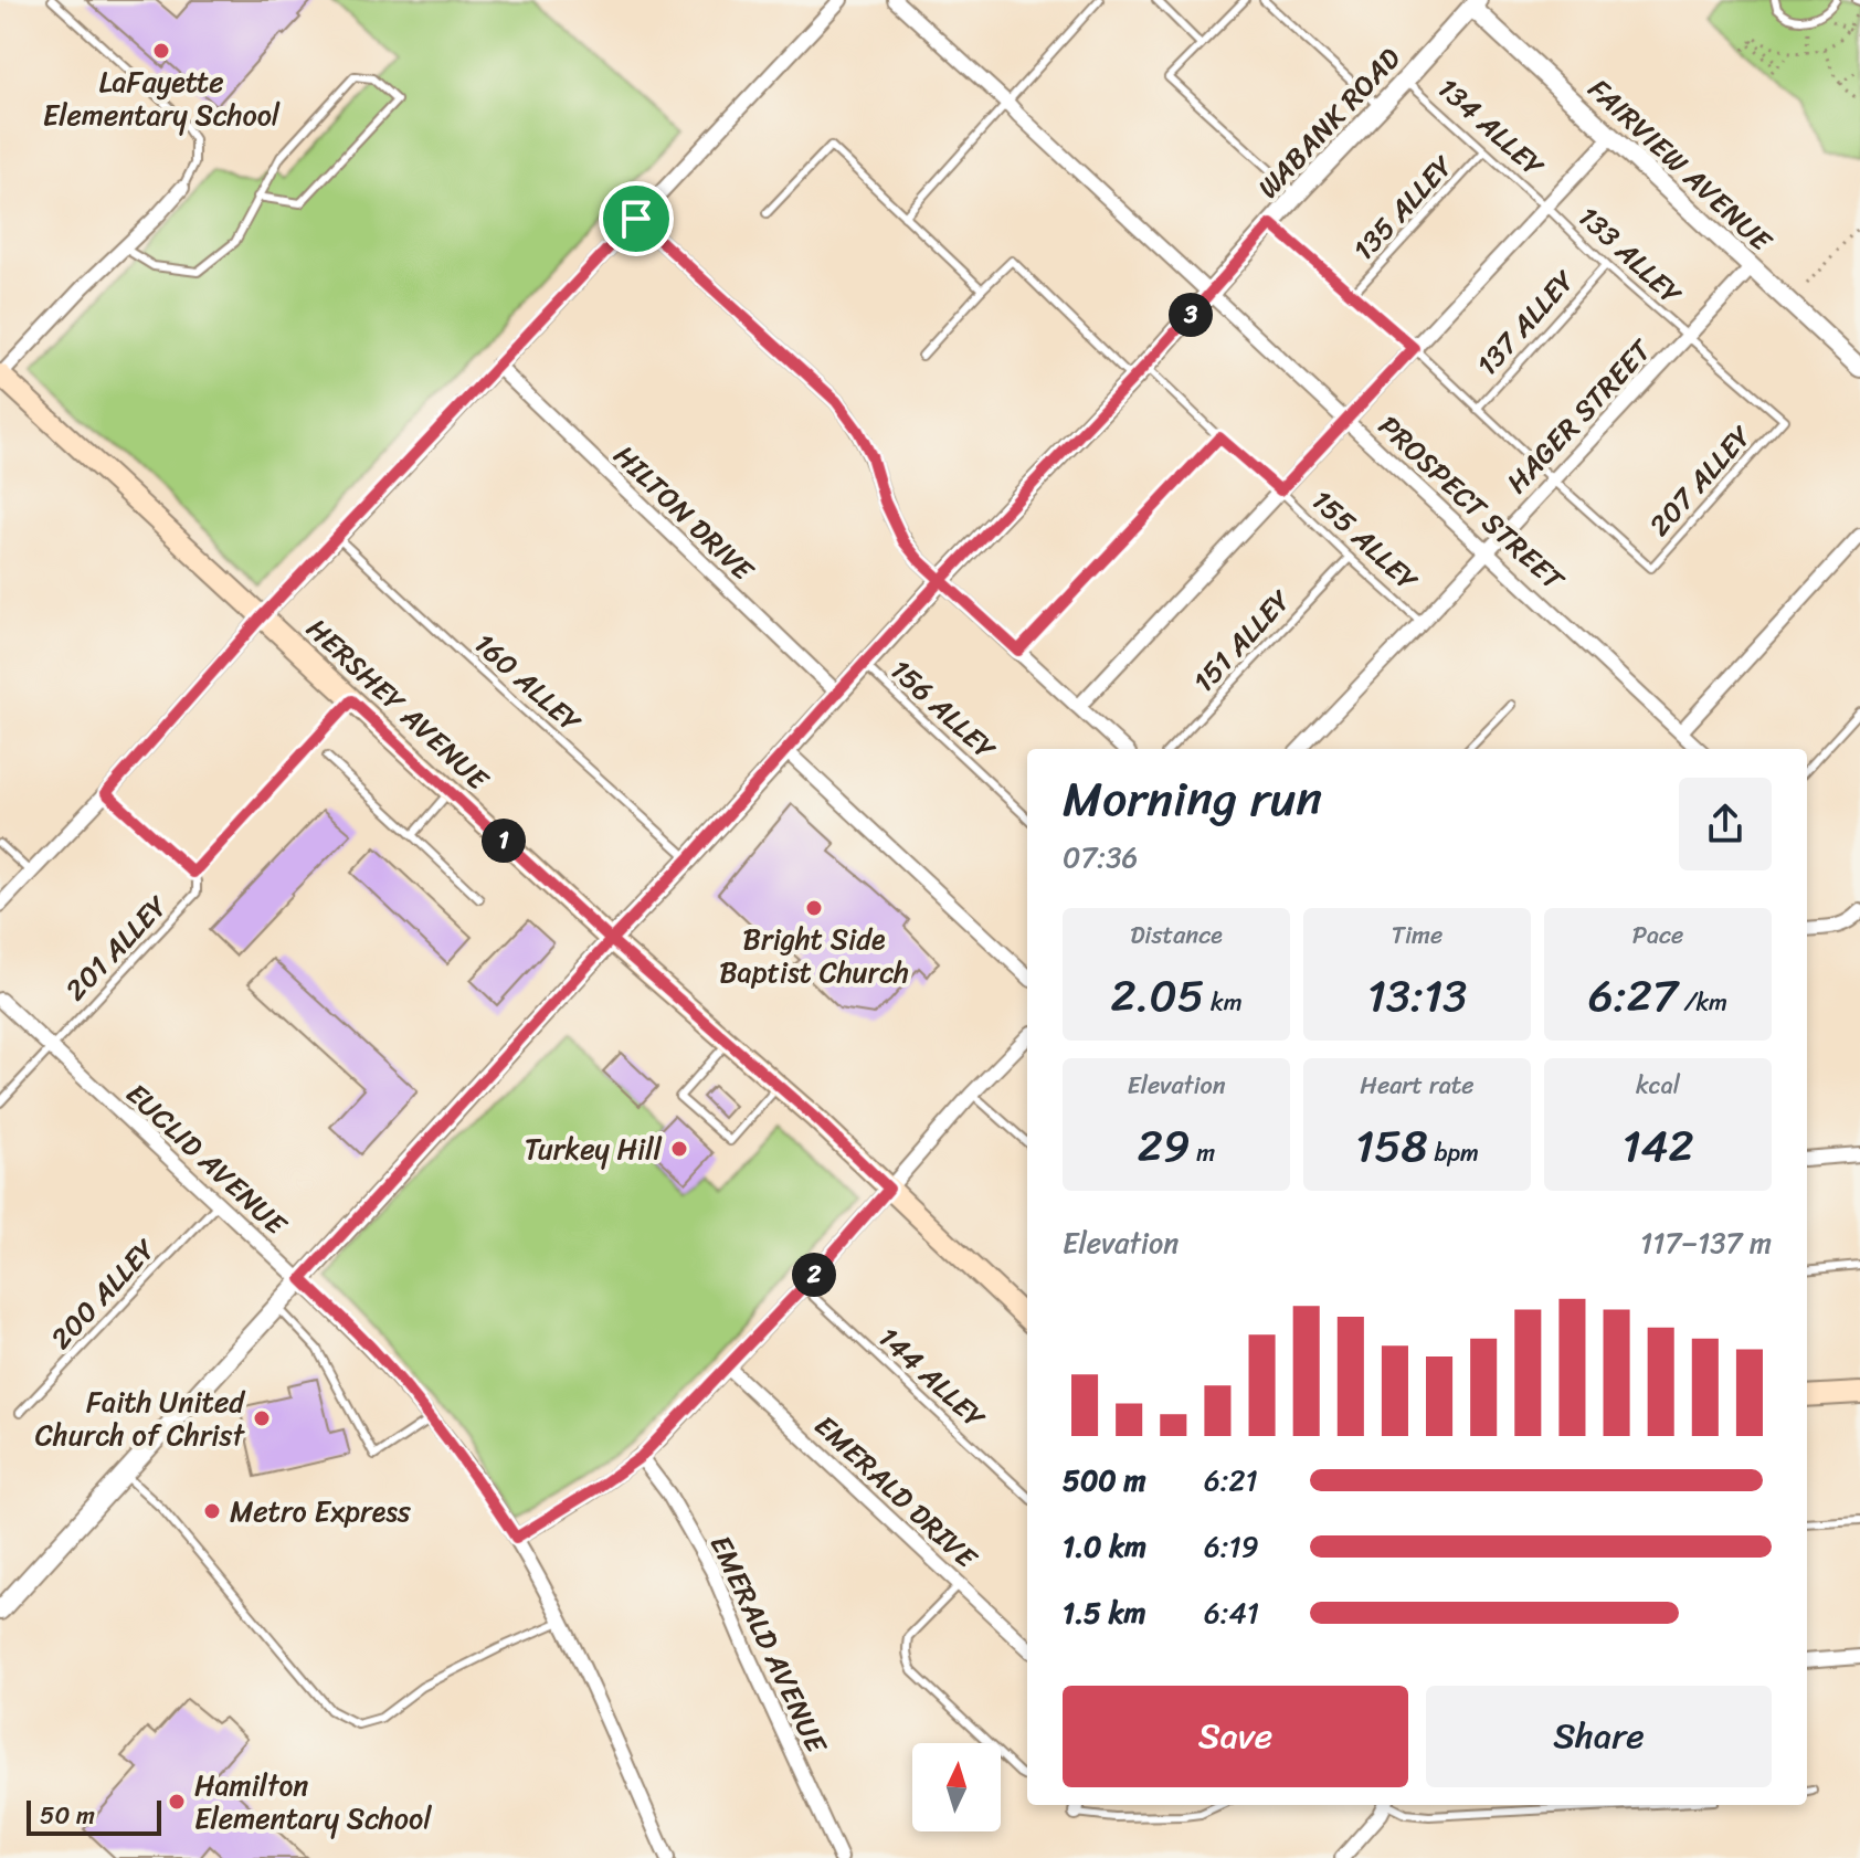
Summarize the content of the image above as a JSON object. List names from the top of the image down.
{
  "streets": {
    "main road": ["HERSHEY AVENUE"],
    "street": [
      "WABANK ROAD",
      "FAIRVIEW AVENUE",
      "HAGER STREET",
      "PROSPECT STREET",
      "HILTON DRIVE",
      "EUCLID AVENUE",
      "EMERALD DRIVE",
      "EMERALD AVENUE"
    ],
    "lane": [
      "134 ALLEY",
      "135 ALLEY",
      "133 ALLEY",
      "137 ALLEY",
      "207 ALLEY",
      "155 ALLEY",
      "151 ALLEY",
      "160 ALLEY",
      "156 ALLEY",
      "201 ALLEY",
      "200 ALLEY",
      "144 ALLEY"
    ]
  },
  "crossings": [
    ["WABANK ROAD", "134 ALLEY"],
    ["WABANK ROAD", "FAIRVIEW AVENUE"],
    ["WABANK ROAD", "PROSPECT STREET"],
    ["WABANK ROAD", "HILTON DRIVE"],
    ["WABANK ROAD", "155 ALLEY"],
    ["WABANK ROAD", "160 ALLEY"],
    ["WABANK ROAD", "HERSHEY AVENUE"],
    ["WABANK ROAD", "156 ALLEY"],
    ["WABANK ROAD", "EUCLID AVENUE"],
    ["134 ALLEY", "135 ALLEY"],
    ["134 ALLEY", "133 ALLEY"],
    ["FAIRVIEW AVENUE", "HAGER STREET"],
    ["133 ALLEY", "137 ALLEY"],
    ["133 ALLEY", "HAGER STREET"],
    ["133 ALLEY", "207 ALLEY"],
    ["HAGER STREET", "207 ALLEY"],
    ["HAGER STREET", "PROSPECT STREET"],
    ["HAGER STREET", "155 ALLEY"],
    ["155 ALLEY", "151 ALLEY"],
    ["201 ALLEY", "EUCLID AVENUE"],
    ["EUCLID AVENUE", "200 ALLEY"]
  ],
  "places": [
    "LaFayette Elementary School",
    "Bright Side Baptist Church",
    "Turkey Hill",
    "Faith United Church of Christ",
    "Metro Express",
    "Hamilton Elementary School"
  ],
  "scale_bar": "50 m",
  "north": "top",
  "page": {
    "pins": ["3", "1", "2"],
    "heading": ["Morning run", "07:36"],
    "stats": [
      ["Distance", "2.05 km"],
      ["Time", "13:13"],
      ["Pace", "6:27 /km"],
      ["Elevation", "29 m"],
      ["Heart rate", "158 bpm"],
      ["kcal", "142"]
    ],
    "chart": ["Elevation", "117–137 m"],
    "list": [
      {
        "name": "500 m",
        "note": "6:21"
      },
      {
        "name": "1.0 km",
        "note": "6:19"
      },
      {
        "name": "1.5 km",
        "note": "6:41"
      }
    ],
    "buttons": ["Save", "Share"],
    "scale": "50 m"
  }
}
